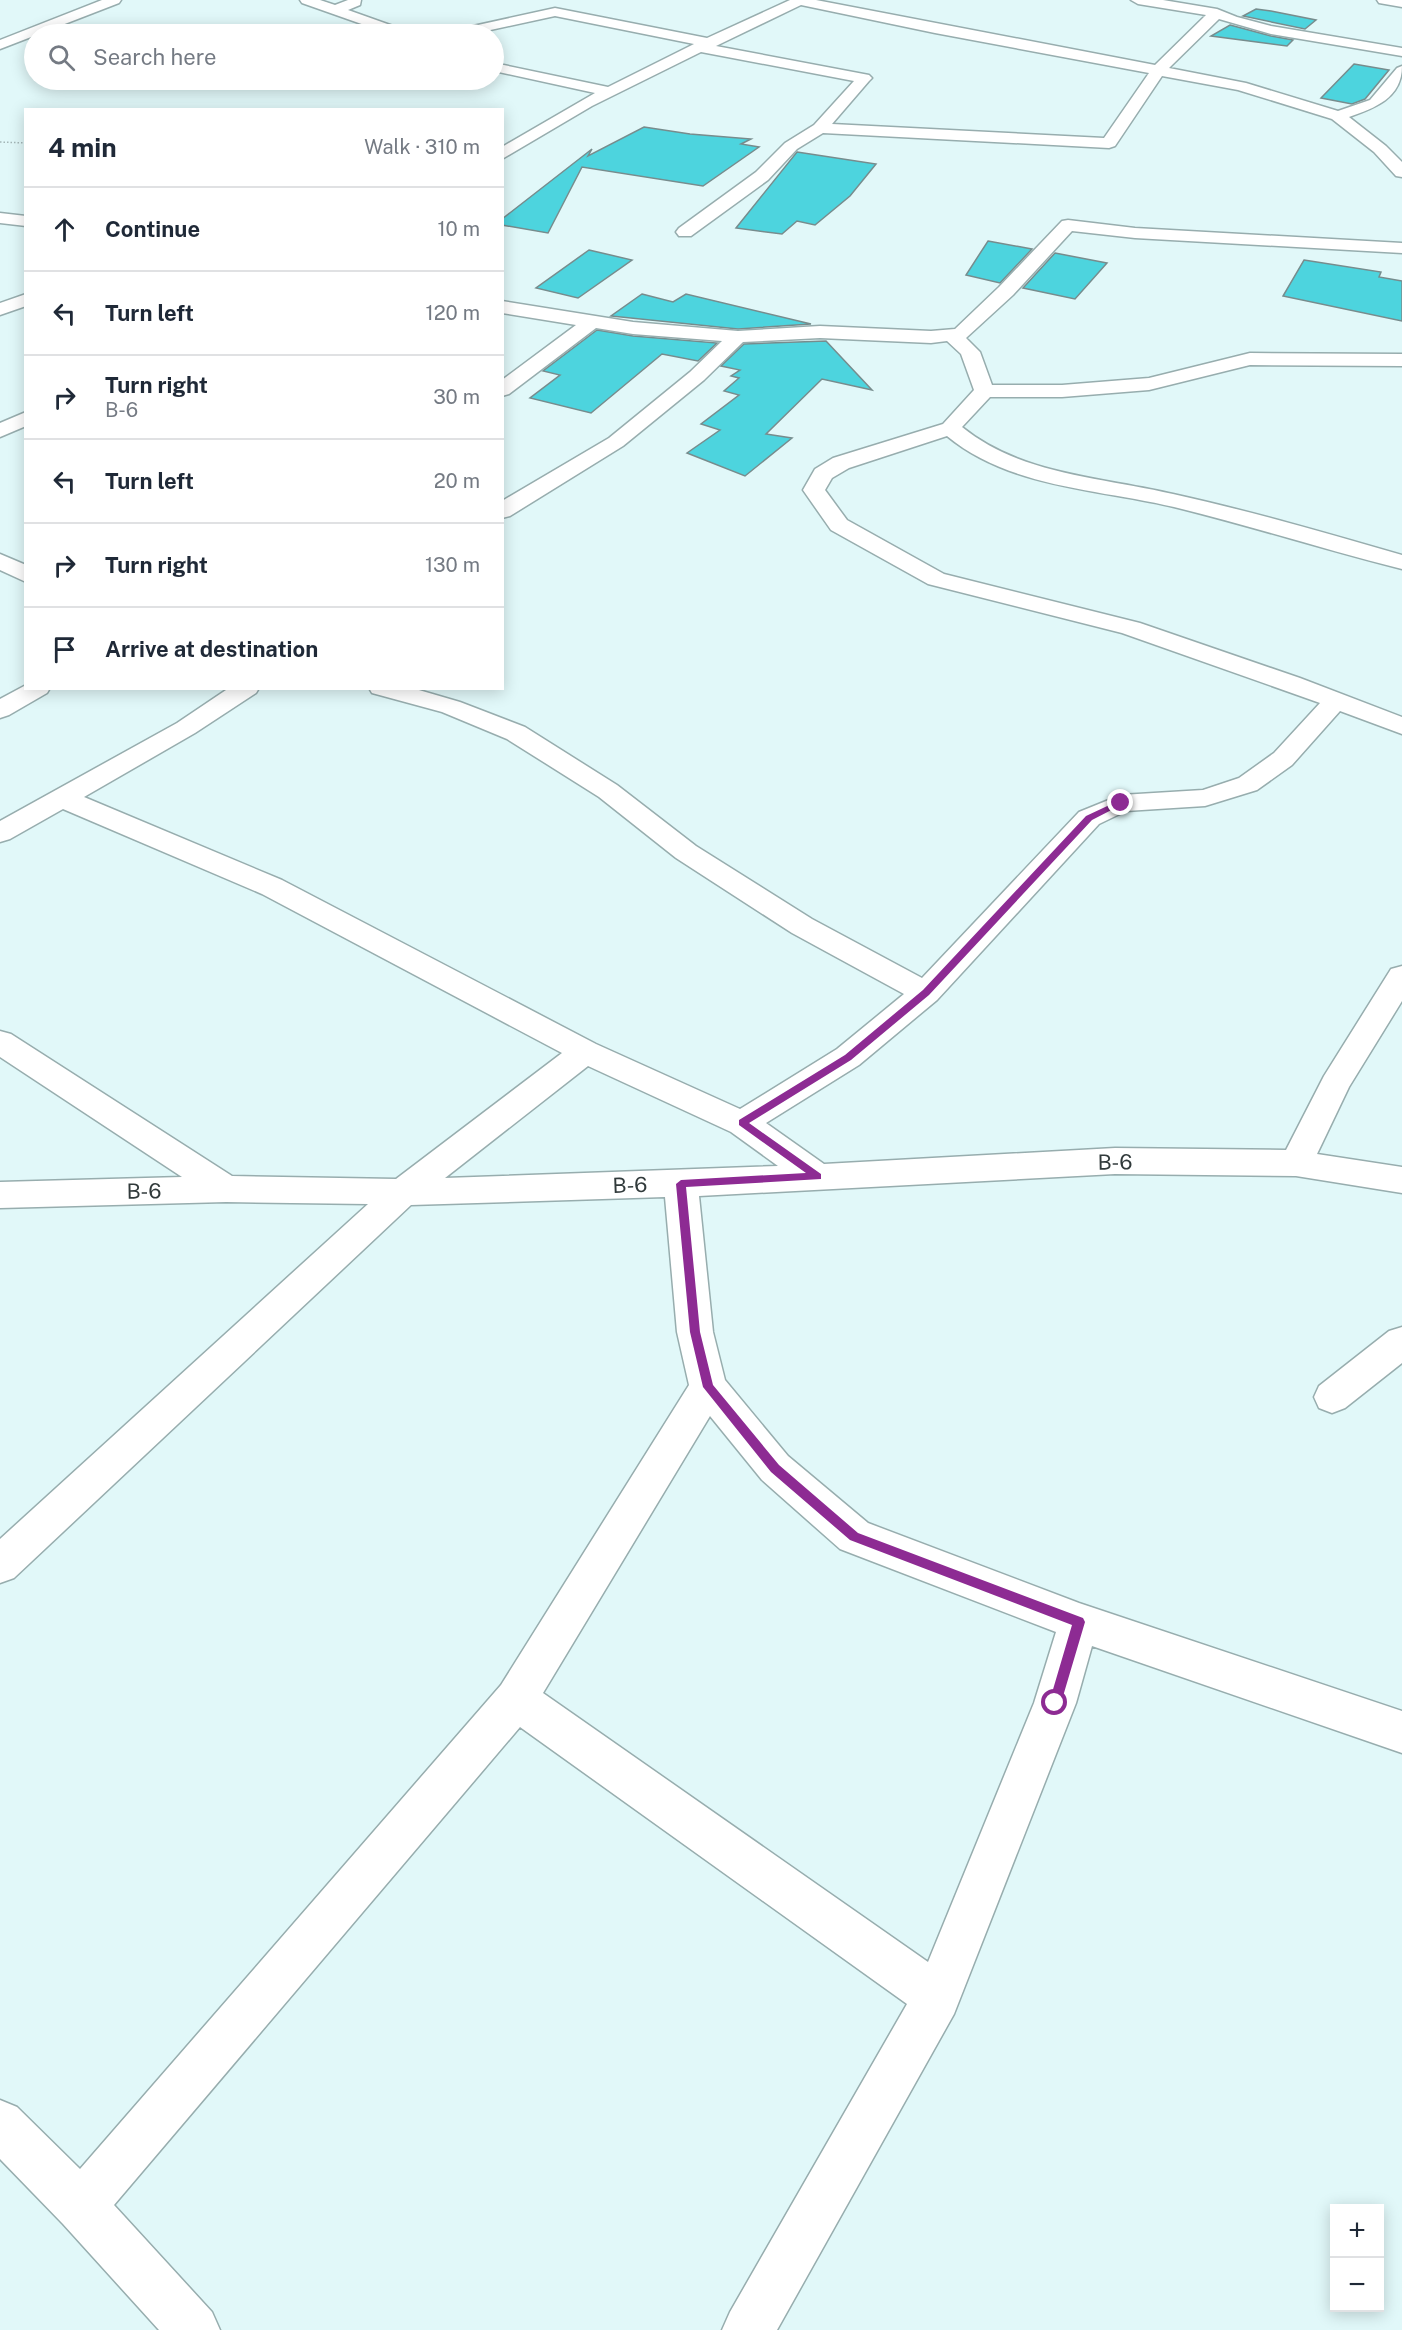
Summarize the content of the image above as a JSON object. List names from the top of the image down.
{
  "streets": {
    "street": ["B-6"]
  },
  "page": {
    "search": "Search here",
    "heading": ["4 min", "Walk · 310 m"],
    "list": [
      ["Continue", "10 m"],
      ["Turn left", "120 m"],
      ["Turn right", "B-6", "30 m"],
      ["Turn left", "20 m"],
      ["Turn right", "130 m"],
      "Arrive at destination"
    ],
    "map_buttons": ["+", "−"]
  }
}
